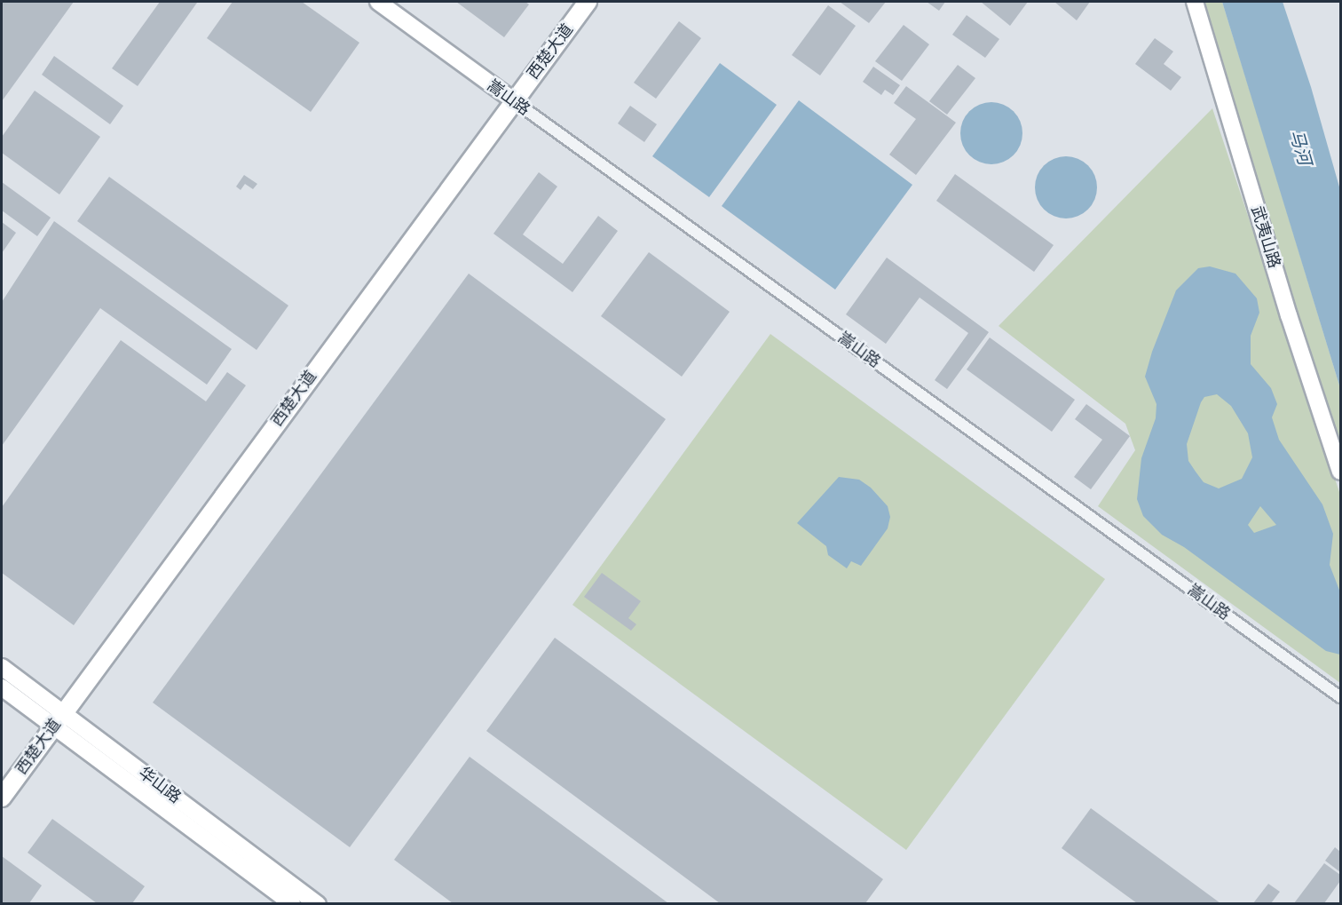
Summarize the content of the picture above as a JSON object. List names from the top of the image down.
{
  "streets": {
    "main road": ["西楚大道"],
    "street": ["嵩山路", "武夷山路", "华山路"]
  },
  "crossings": [
    ["西楚大道", "嵩山路"],
    ["西楚大道", "华山路"]
  ],
  "water": ["马河"]
}
